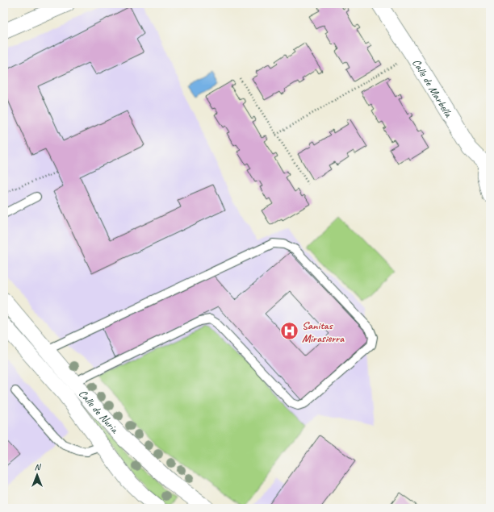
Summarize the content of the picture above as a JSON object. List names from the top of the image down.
{
  "streets": {
    "street": ["Calle de Marbella", "Calle de Nuria"]
  },
  "places": {
    "hospital": ["Sanitas Mirasierra"]
  },
  "north": "top"
}
